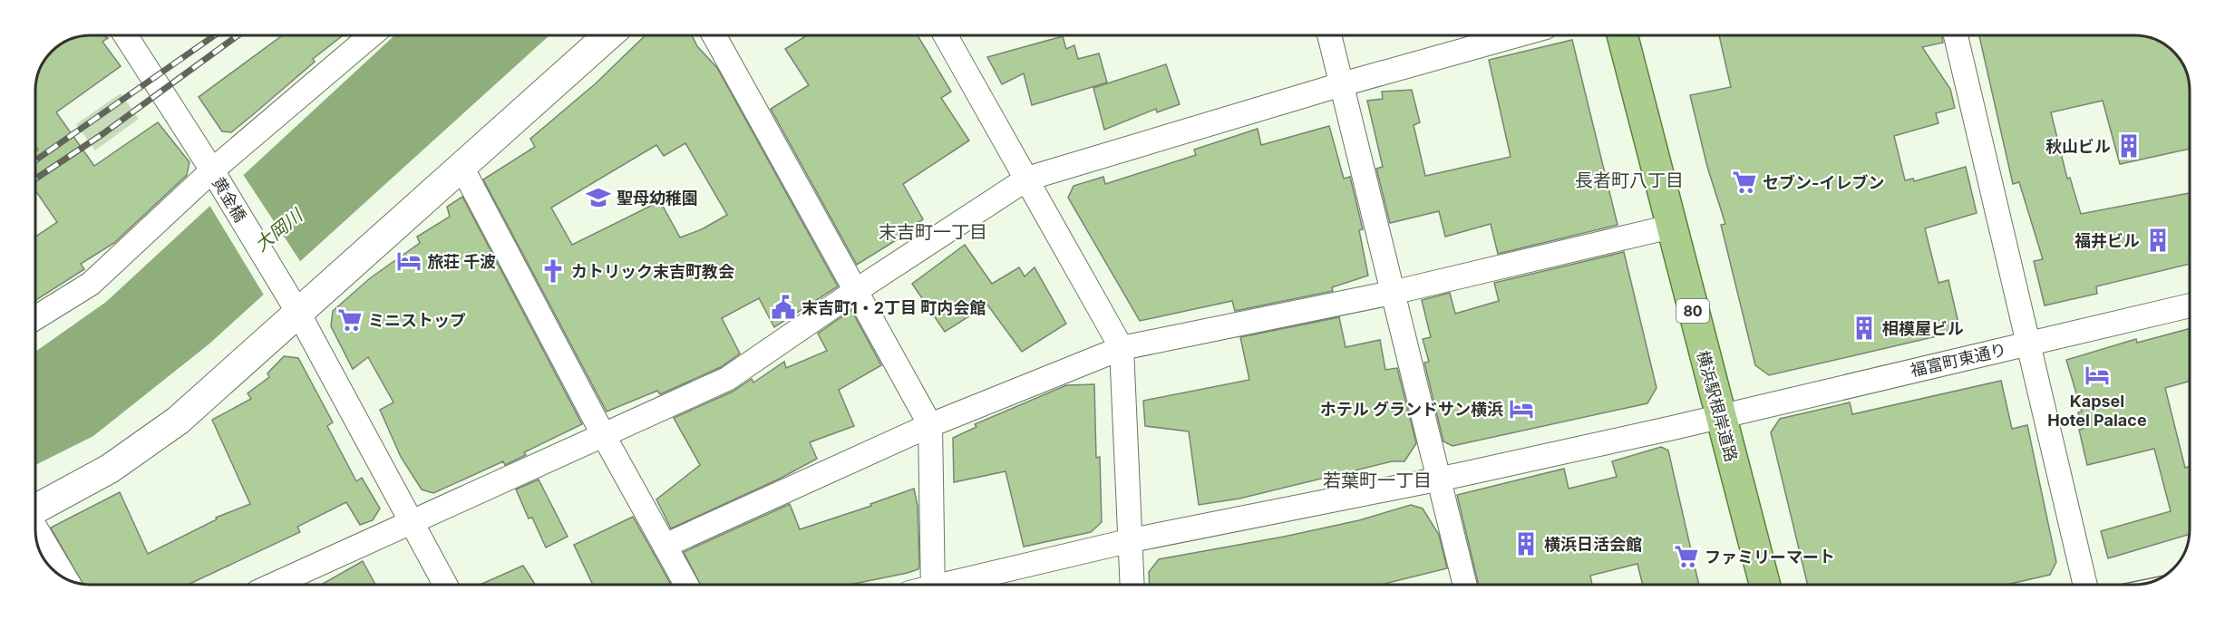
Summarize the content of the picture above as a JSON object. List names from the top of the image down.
{
  "streets": {
    "main road": ["80", "横浜駅根岸道路"],
    "street": ["黄金橋", "福富町東通り"]
  },
  "crossings": [
    ["福富町東通り", "横浜駅根岸道路"]
  ],
  "districts": ["長者町八丁目", "末吉町一丁目", "若葉町一丁目"],
  "water": ["大岡川"],
  "places": {
    "building": [
      "秋山ビル",
      "福井ビル",
      "相模屋ビル",
      "横浜日活会館"
    ],
    "supermarket": ["セブン-イレブン", "ミニストップ", "ファミリーマート"],
    "school or university": ["聖母幼稚園"],
    "hotel": ["旅荘 千波", "Kapsel Hotel Palace", "ホテル グランドサン横浜"],
    "church": ["カトリック末吉町教会"],
    "public building": ["末吉町1・2丁目 町内会館"]
  }
}
